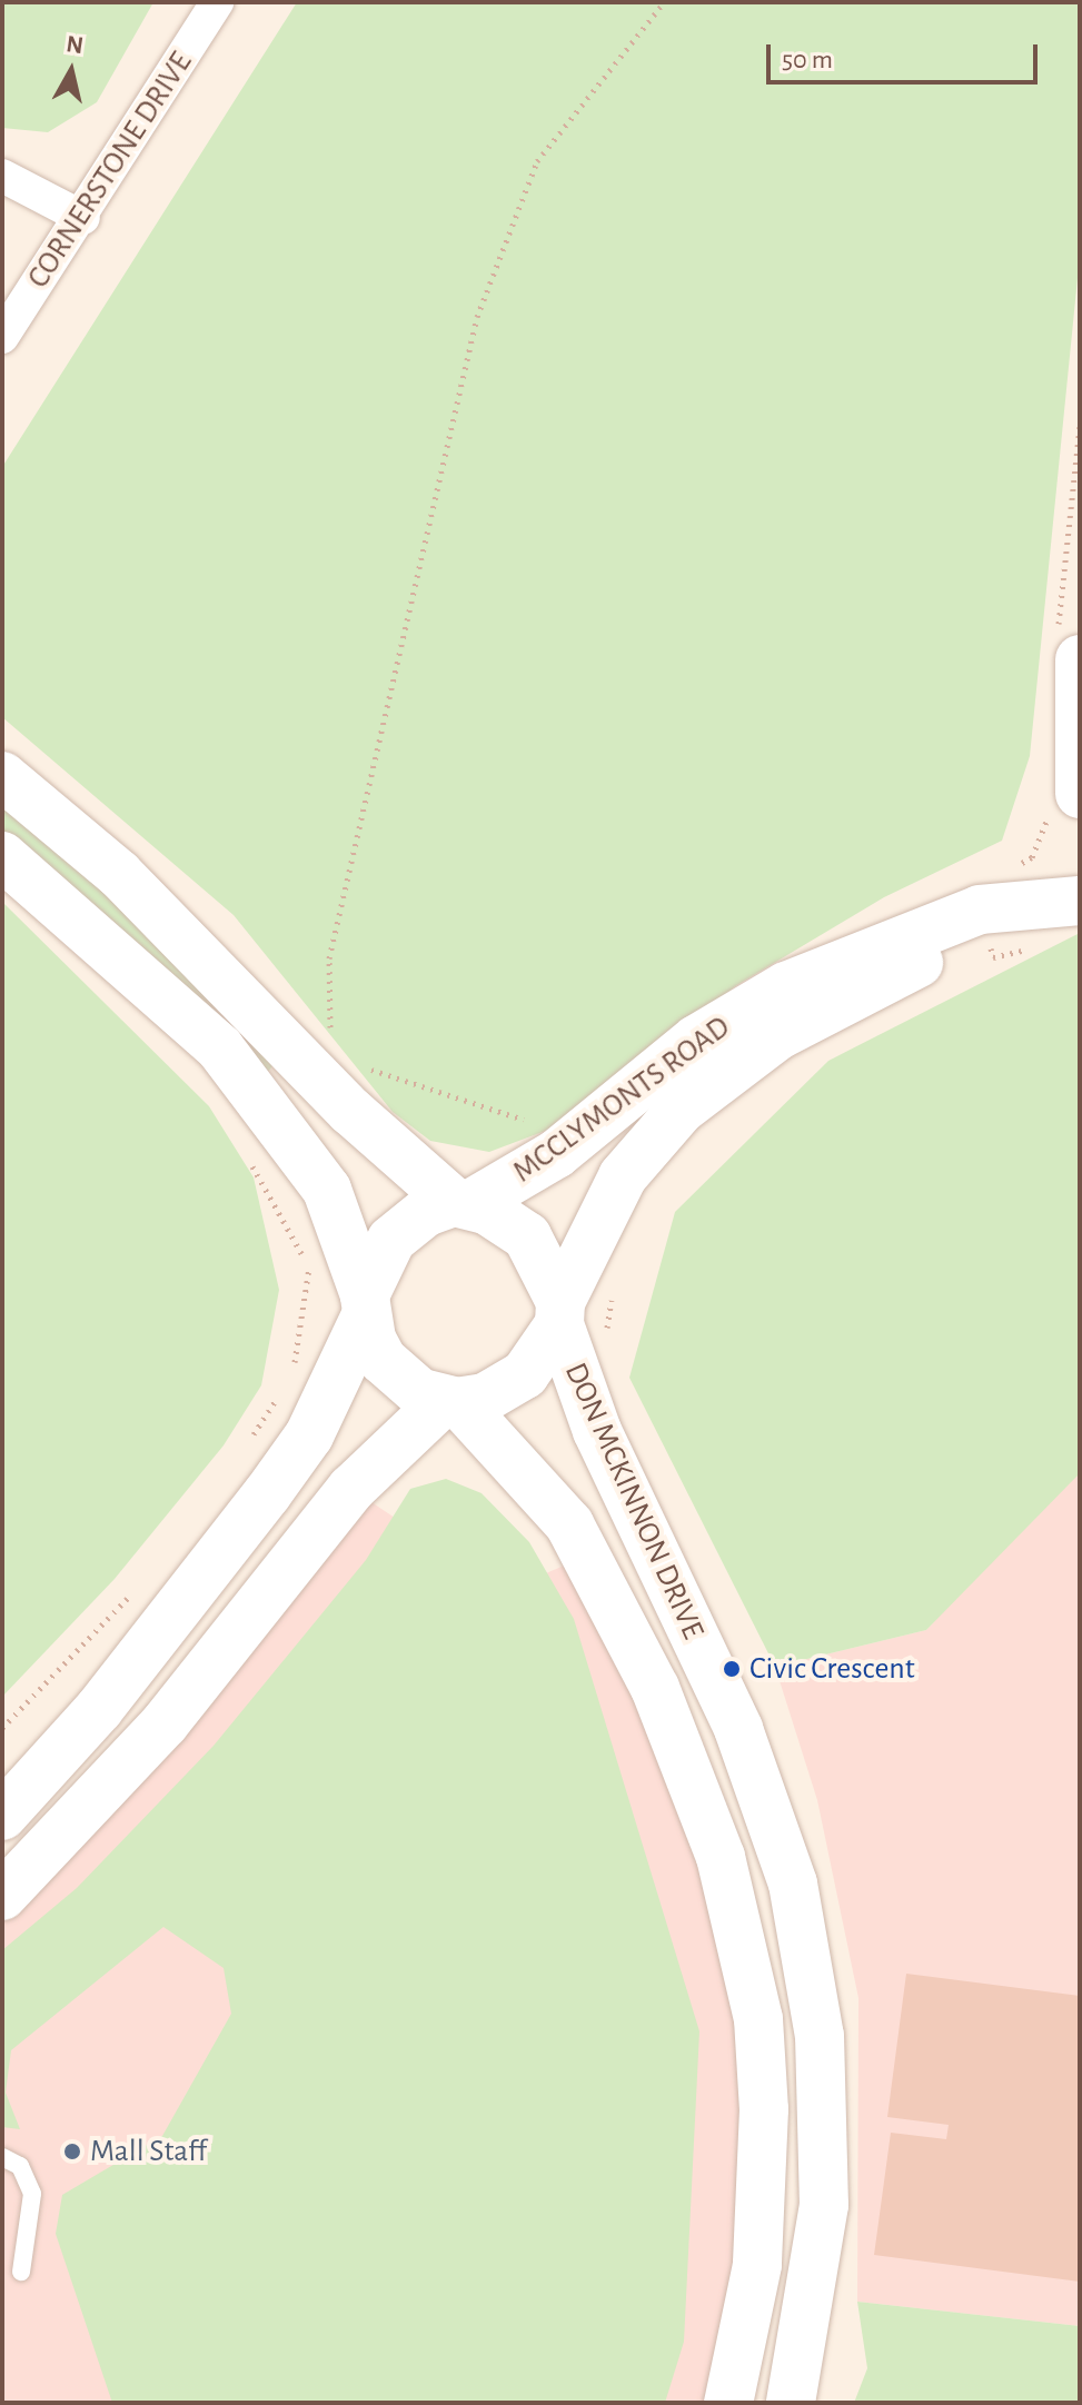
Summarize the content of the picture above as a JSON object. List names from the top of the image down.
{
  "streets": {
    "main road": ["MCCLYMONTS ROAD", "DON MCKINNON DRIVE"],
    "street": ["CORNERSTONE DRIVE"]
  },
  "crossings": [
    ["MCCLYMONTS ROAD", "DON MCKINNON DRIVE"]
  ],
  "places": ["Civic Crescent", "Mall Staff"],
  "scale_bar": "50 m",
  "north": "top"
}
